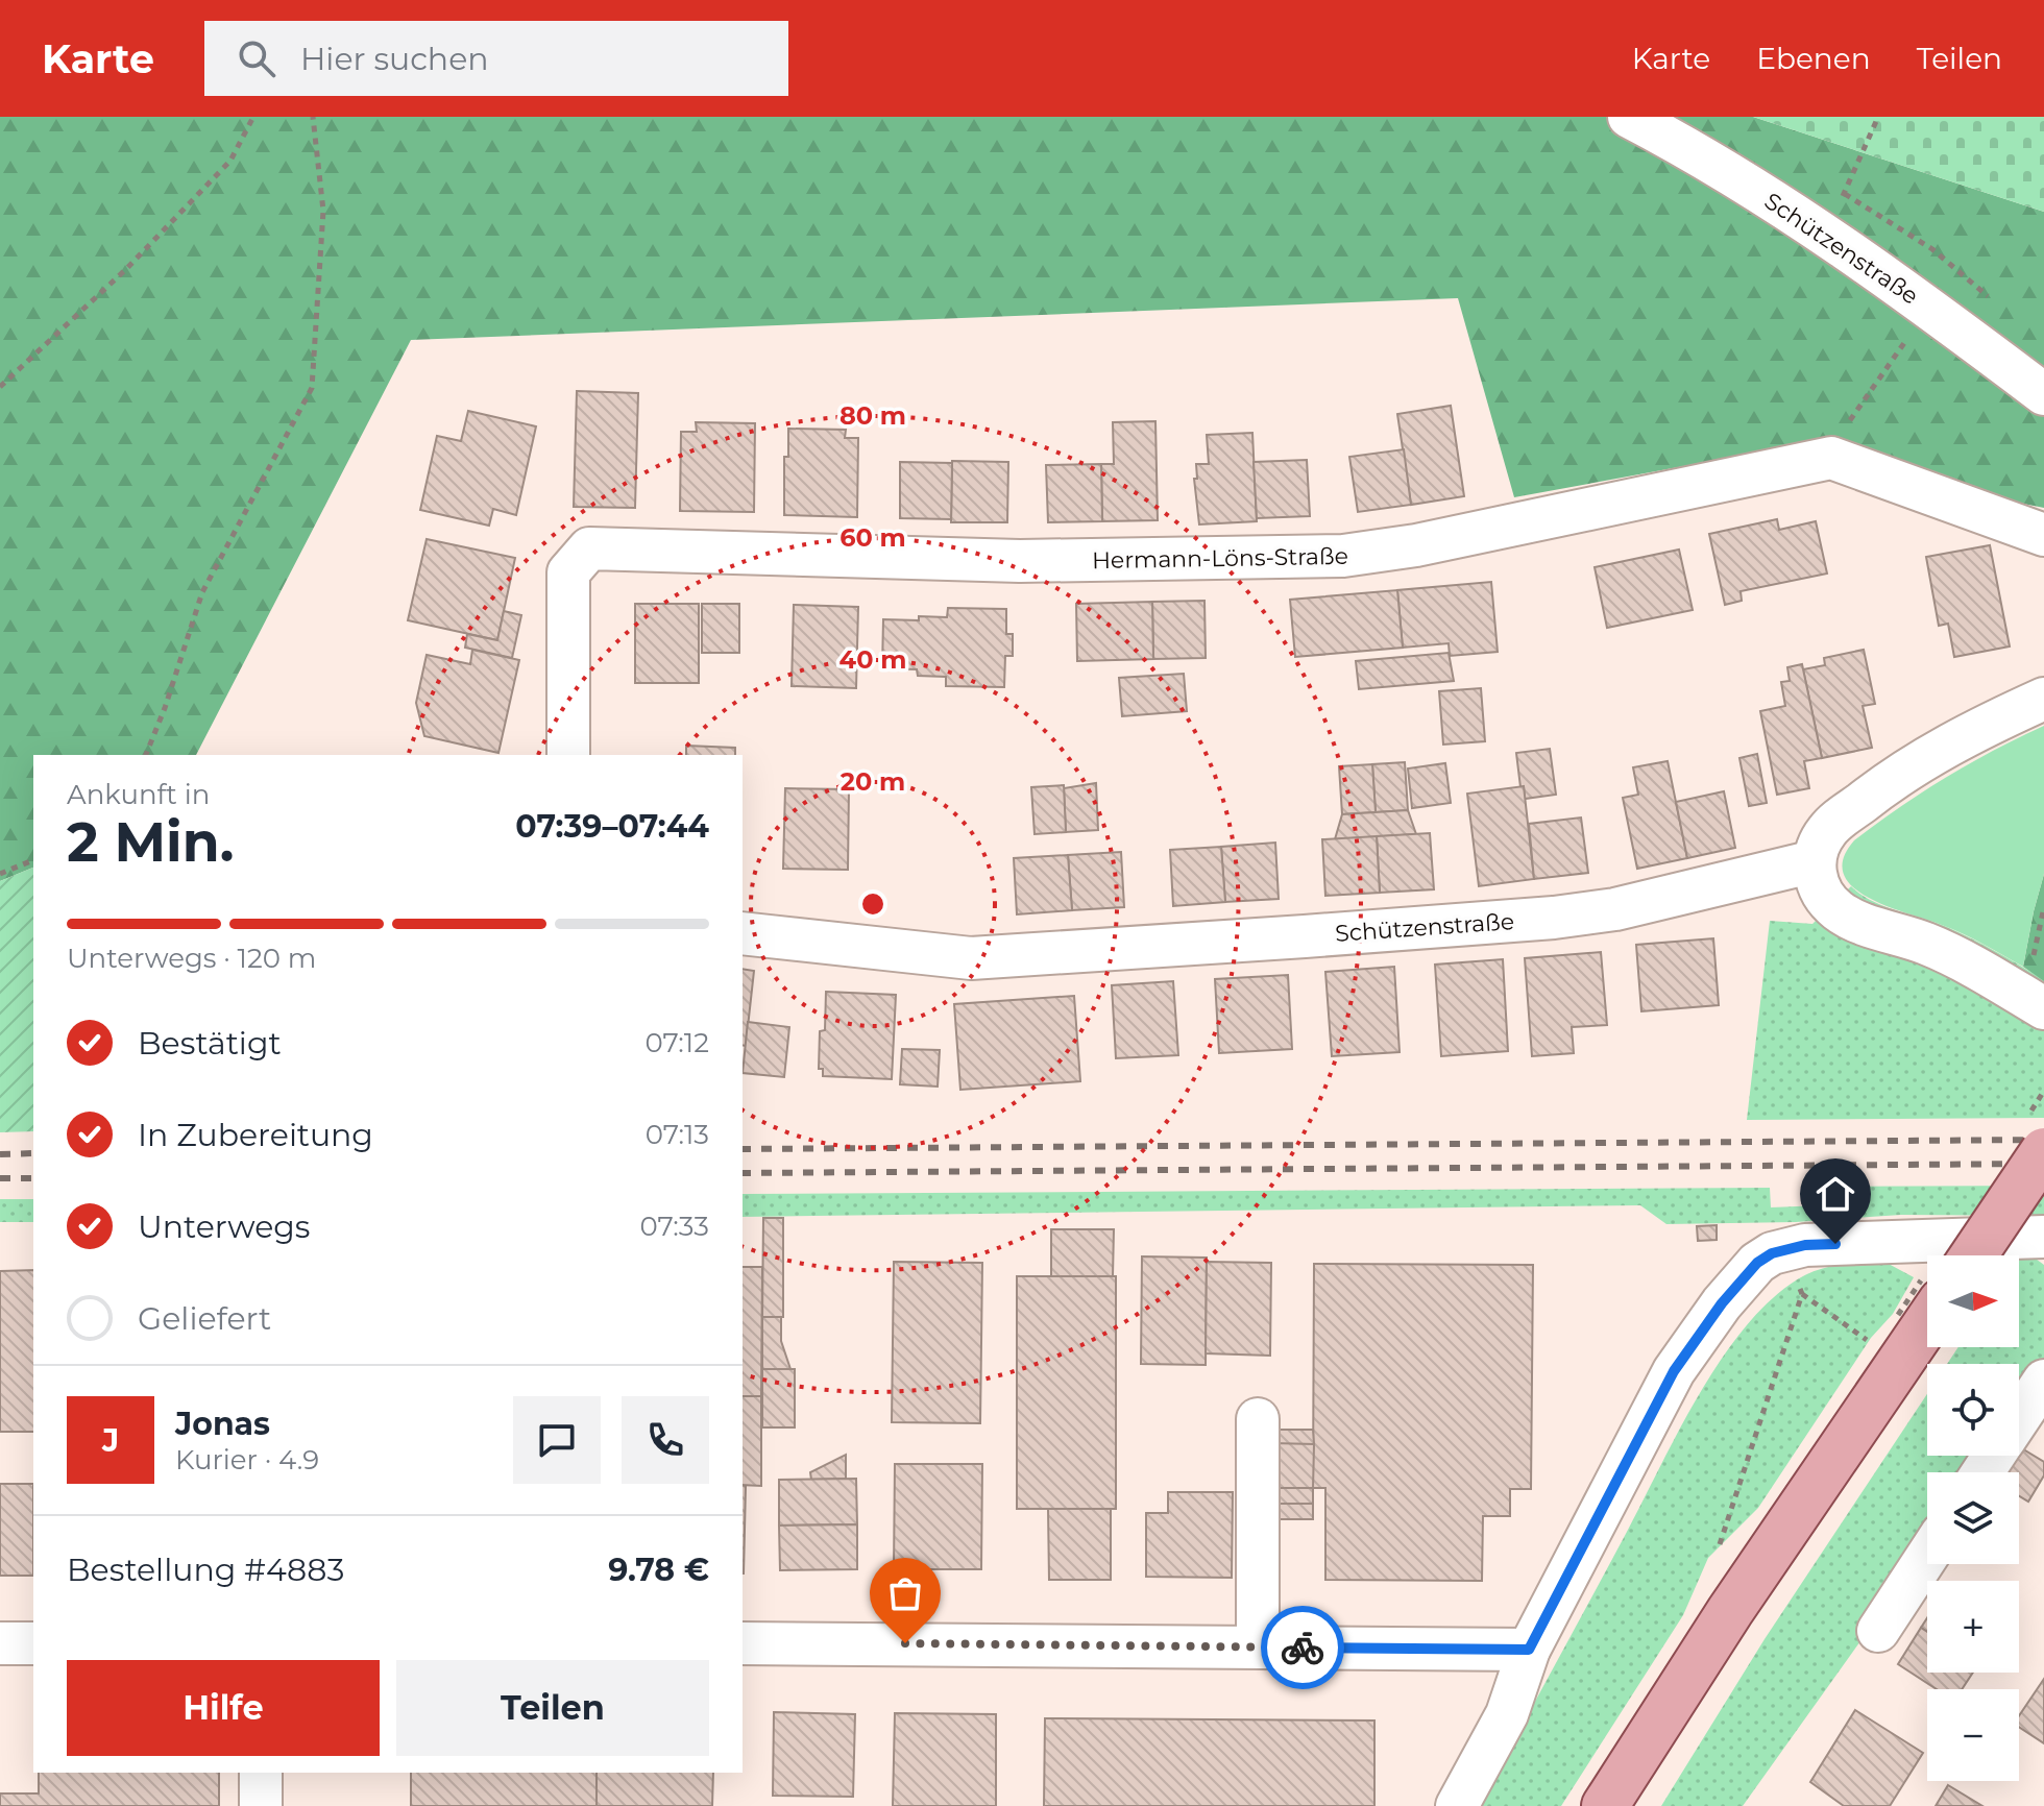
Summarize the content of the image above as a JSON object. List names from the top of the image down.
{
  "streets": {
    "street": ["Schützenstraße", "Hermann-Löns-Straße"]
  },
  "north": "right",
  "page": {
    "header": "Karte",
    "search": "Hier suchen",
    "nav": ["Karte", "Ebenen", "Teilen"],
    "heading": ["2 Min.", "Ankunft in", "07:39–07:44"],
    "panel": [
      "Jonas",
      "Kurier · 4.9",
      "Bestellung #4883",
      "9.78 €"
    ],
    "bar": "Unterwegs · 120 m",
    "list": [
      ["Bestätigt", "07:12"],
      ["In Zubereitung", "07:13"],
      ["Unterwegs", "07:33"],
      "Geliefert"
    ],
    "map_buttons": ["+", "−"],
    "round": "J",
    "buttons": ["Hilfe", "Teilen"]
  },
  "rings": [
    "80 m",
    "60 m",
    "40 m",
    "20 m"
  ]
}
